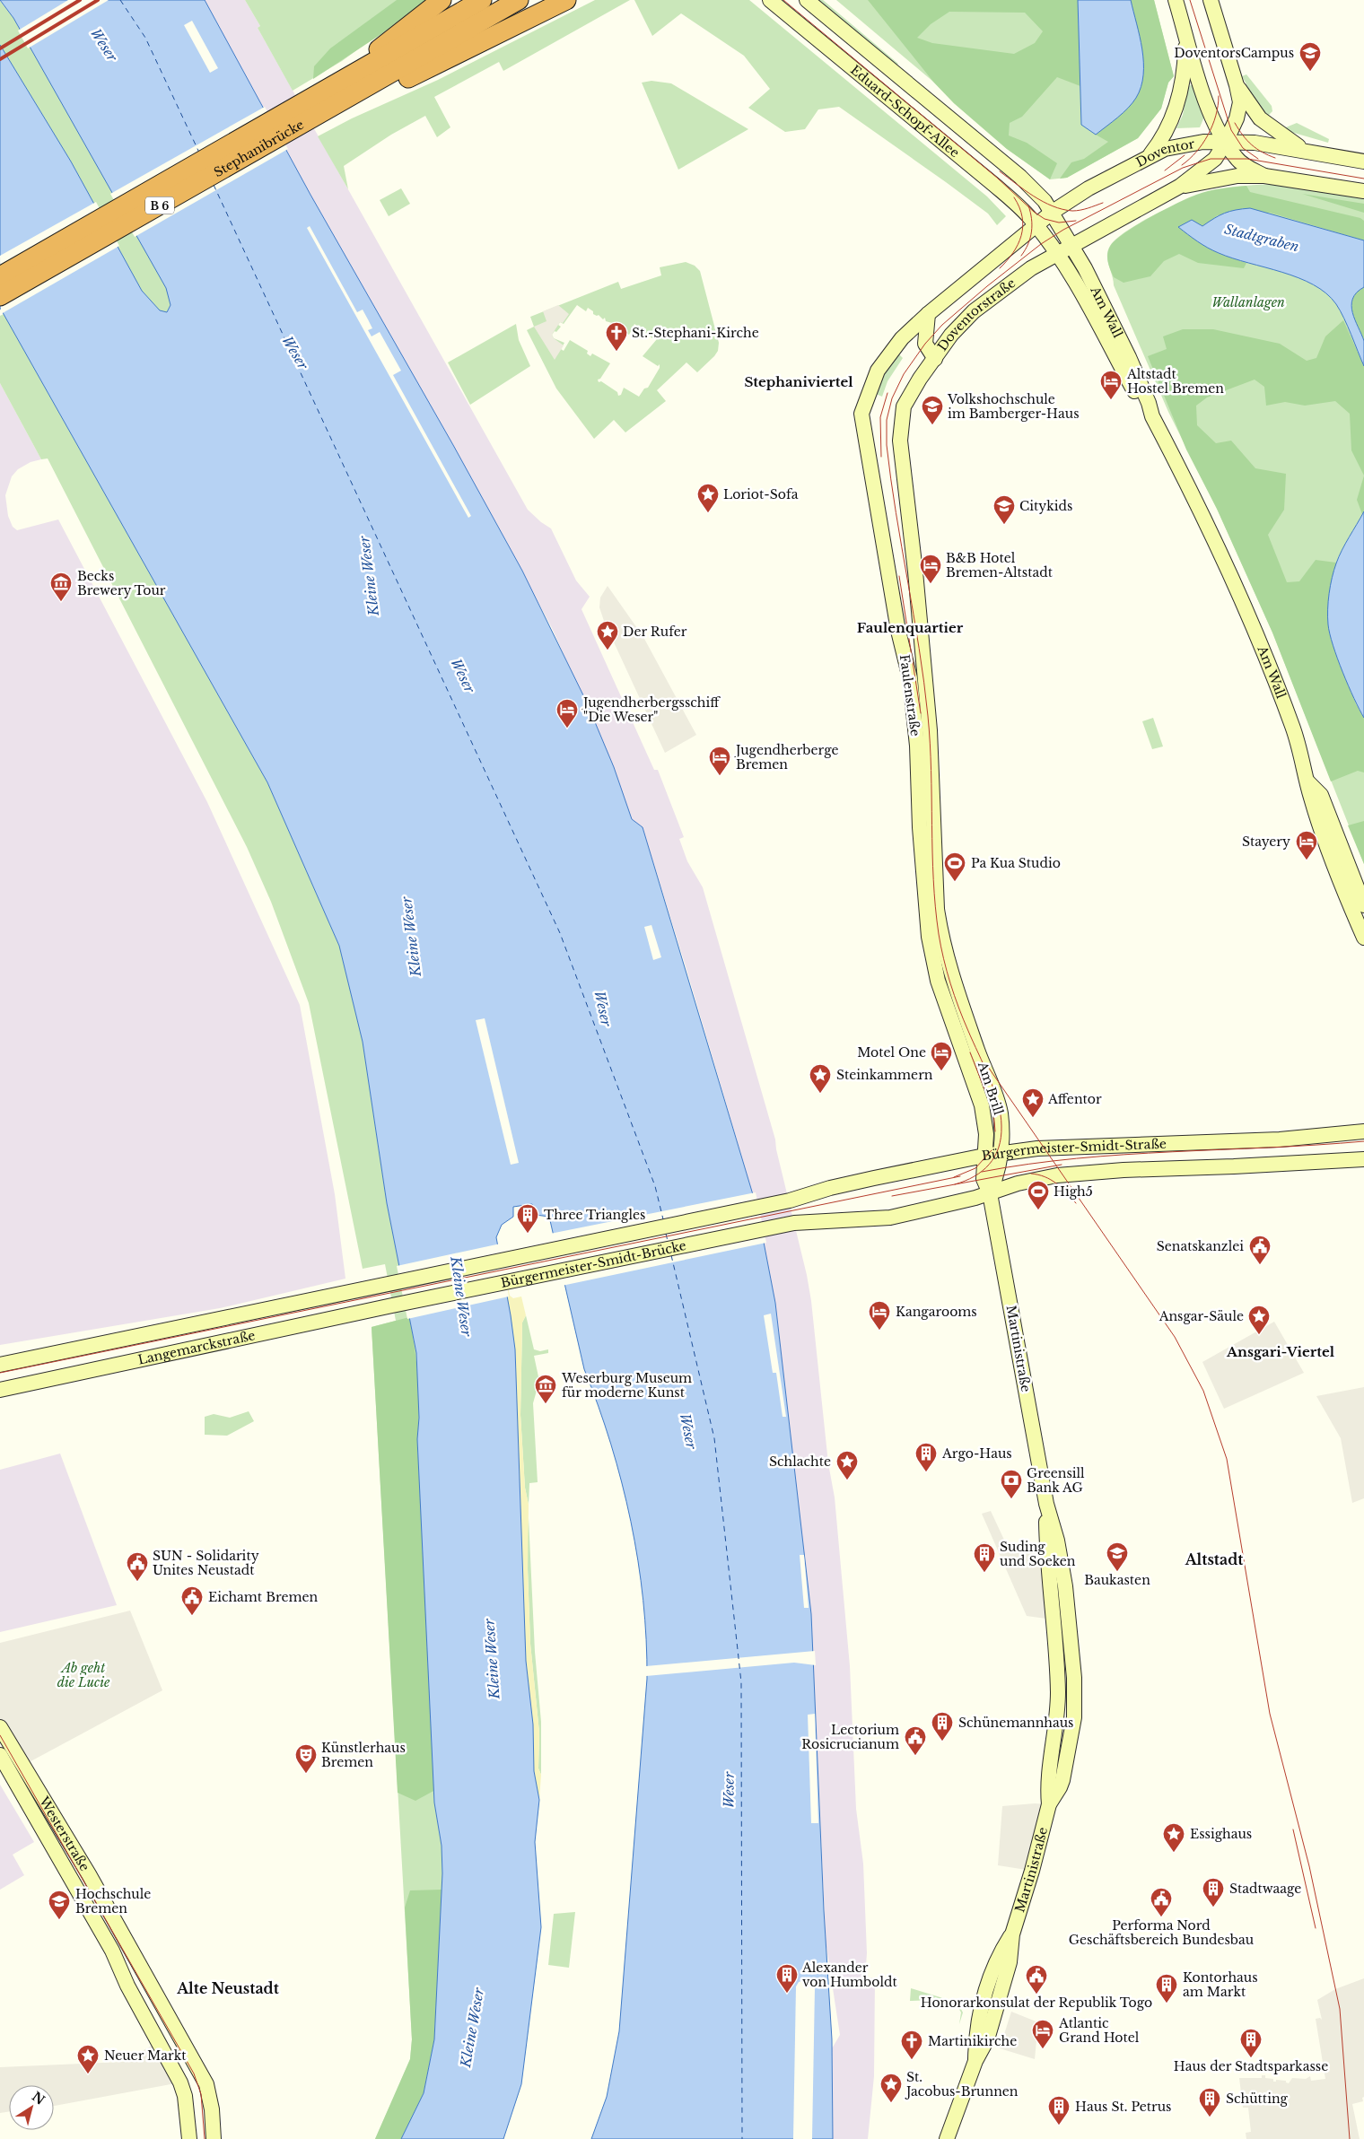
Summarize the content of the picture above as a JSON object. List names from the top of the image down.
{
  "streets": {
    "highway": ["Stephanibrücke", "B 6"],
    "main road": [
      "Eduard-Schopf-Allee",
      "Doventor",
      "Am Wall",
      "Doventorstraße",
      "Faulenstraße",
      "Am Brill",
      "Bürgermeister-Smidt-Straße",
      "Bürgermeister-Smidt-Brücke",
      "Langemarckstraße",
      "Martinistraße",
      "Westerstraße"
    ]
  },
  "crossings": [
    ["Eduard-Schopf-Allee", "Doventor"],
    ["Eduard-Schopf-Allee", "Am Wall"],
    ["Doventor", "Am Wall"],
    ["Doventor", "Doventorstraße"],
    ["Am Wall", "Doventorstraße"],
    ["Doventorstraße", "Faulenstraße"],
    ["Faulenstraße", "Am Brill"],
    ["Am Brill", "Bürgermeister-Smidt-Straße"],
    ["Am Brill", "Martinistraße"],
    ["Bürgermeister-Smidt-Straße", "Bürgermeister-Smidt-Brücke"],
    ["Bürgermeister-Smidt-Straße", "Martinistraße"],
    ["Bürgermeister-Smidt-Brücke", "Langemarckstraße"]
  ],
  "districts": [
    "Stephaniviertel",
    "Faulenquartier",
    "Ansgari-Viertel",
    "Altstadt",
    "Alte Neustadt"
  ],
  "water": ["Weser", "Stadtgraben", "Kleine Weser"],
  "parks": ["Wallanlagen", "Ab geht die Lucie"],
  "places": {
    "school or university": [
      "DoventorsCampus",
      "Volkshochschule im Bamberger-Haus",
      "Citykids",
      "Baukasten",
      "Hochschule Bremen"
    ],
    "church": ["St.-Stephani-Kirche", "Martinikirche"],
    "hotel": [
      "Altstadt Hostel Bremen",
      "B&B Hotel Bremen-Altstadt",
      "Jugendherbergsschiff \"Die Weser\"",
      "Jugendherberge Bremen",
      "Stayery",
      "Motel One",
      "Kangarooms",
      "Atlantic Grand Hotel"
    ],
    "place": [
      "Loriot-Sofa",
      "Der Rufer",
      "Steinkammern",
      "Affentor",
      "Ansgar-Säule",
      "Schlachte",
      "Essighaus",
      "Neuer Markt",
      "St. Jacobus-Brunnen"
    ],
    "museum": ["Becks Brewery Tour", "Weserburg Museum für moderne Kunst"],
    "sports": ["Pa Kua Studio", "High5"],
    "building": [
      "Three Triangles",
      "Argo-Haus",
      "Suding und Soeken",
      "Schünemannhaus",
      "Stadtwaage",
      "Alexander von Humboldt",
      "Kontorhaus am Markt",
      "Haus der Stadtsparkasse",
      "Schütting",
      "Haus St. Petrus"
    ],
    "public building": [
      "Senatskanzlei",
      "SUN - Solidarity Unites Neustadt",
      "Eichamt Bremen",
      "Lectorium Rosicrucianum",
      "Performa Nord Geschäftsbereich Bundesbau",
      "Honorarkonsulat der Republik Togo"
    ],
    "bank": ["Greensill Bank AG"],
    "theatre": ["Künstlerhaus Bremen"]
  },
  "north": "top right"
}
